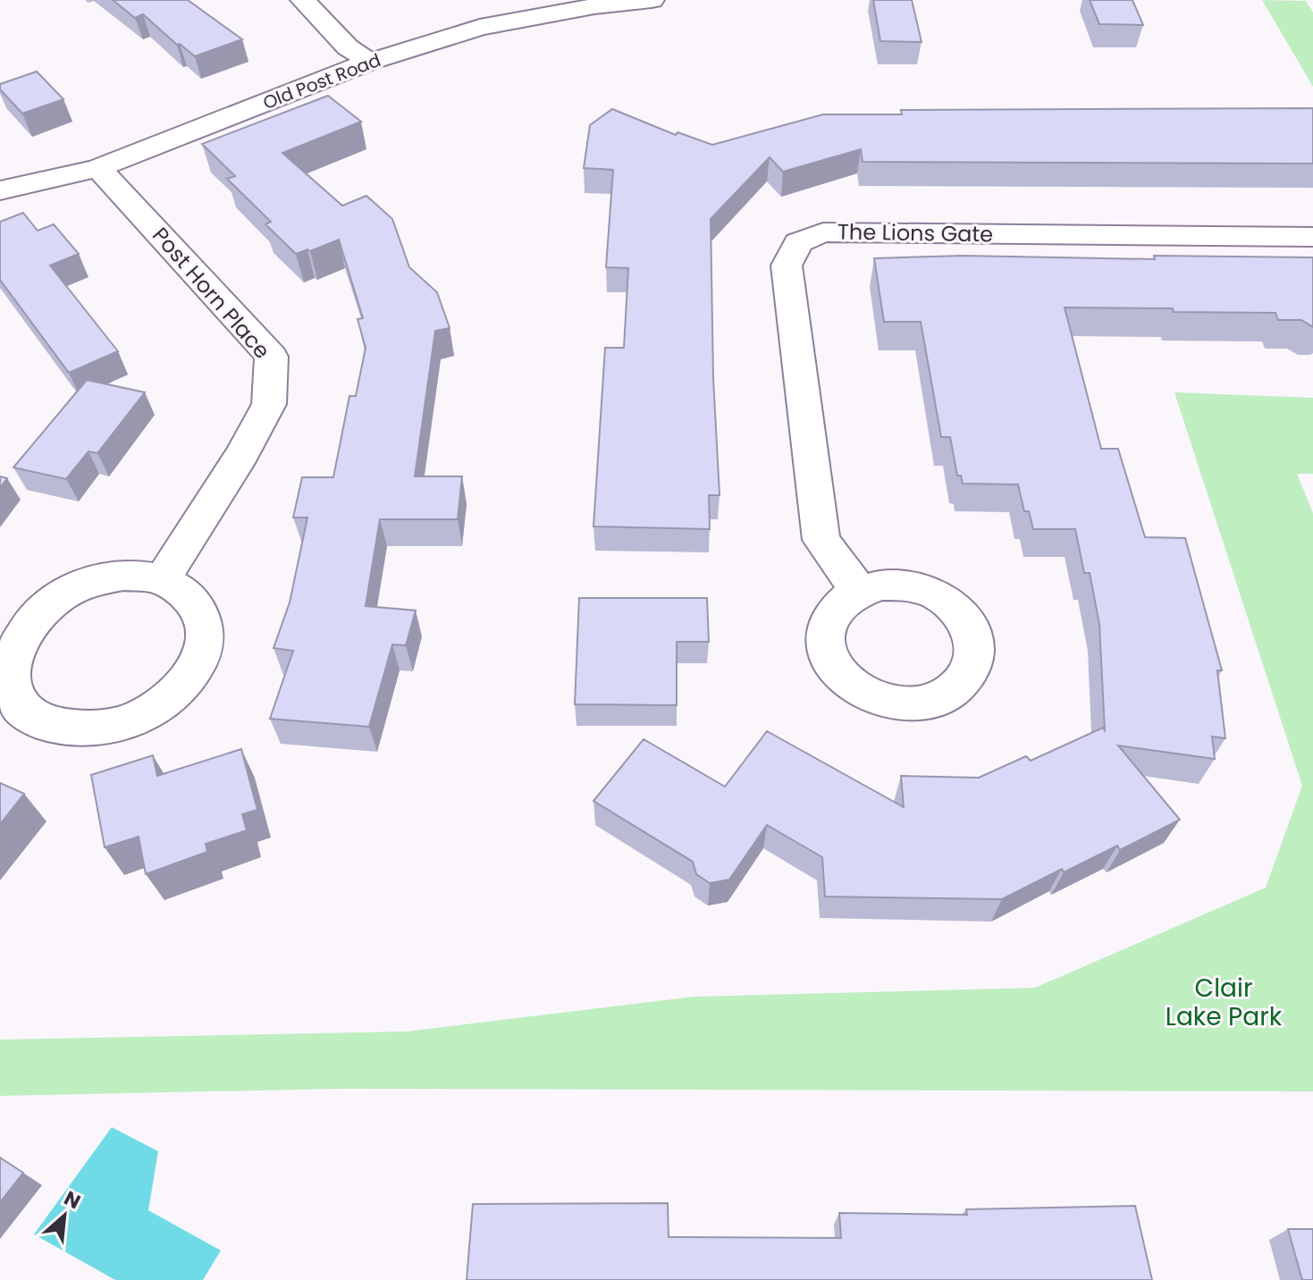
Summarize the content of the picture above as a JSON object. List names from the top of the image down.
{
  "streets": {
    "street": ["Old Post Road", "The Lions Gate", "Post Horn Place"]
  },
  "crossings": [
    ["Old Post Road", "Post Horn Place"]
  ],
  "parks": ["Clair Lake Park"],
  "north": "top right"
}
